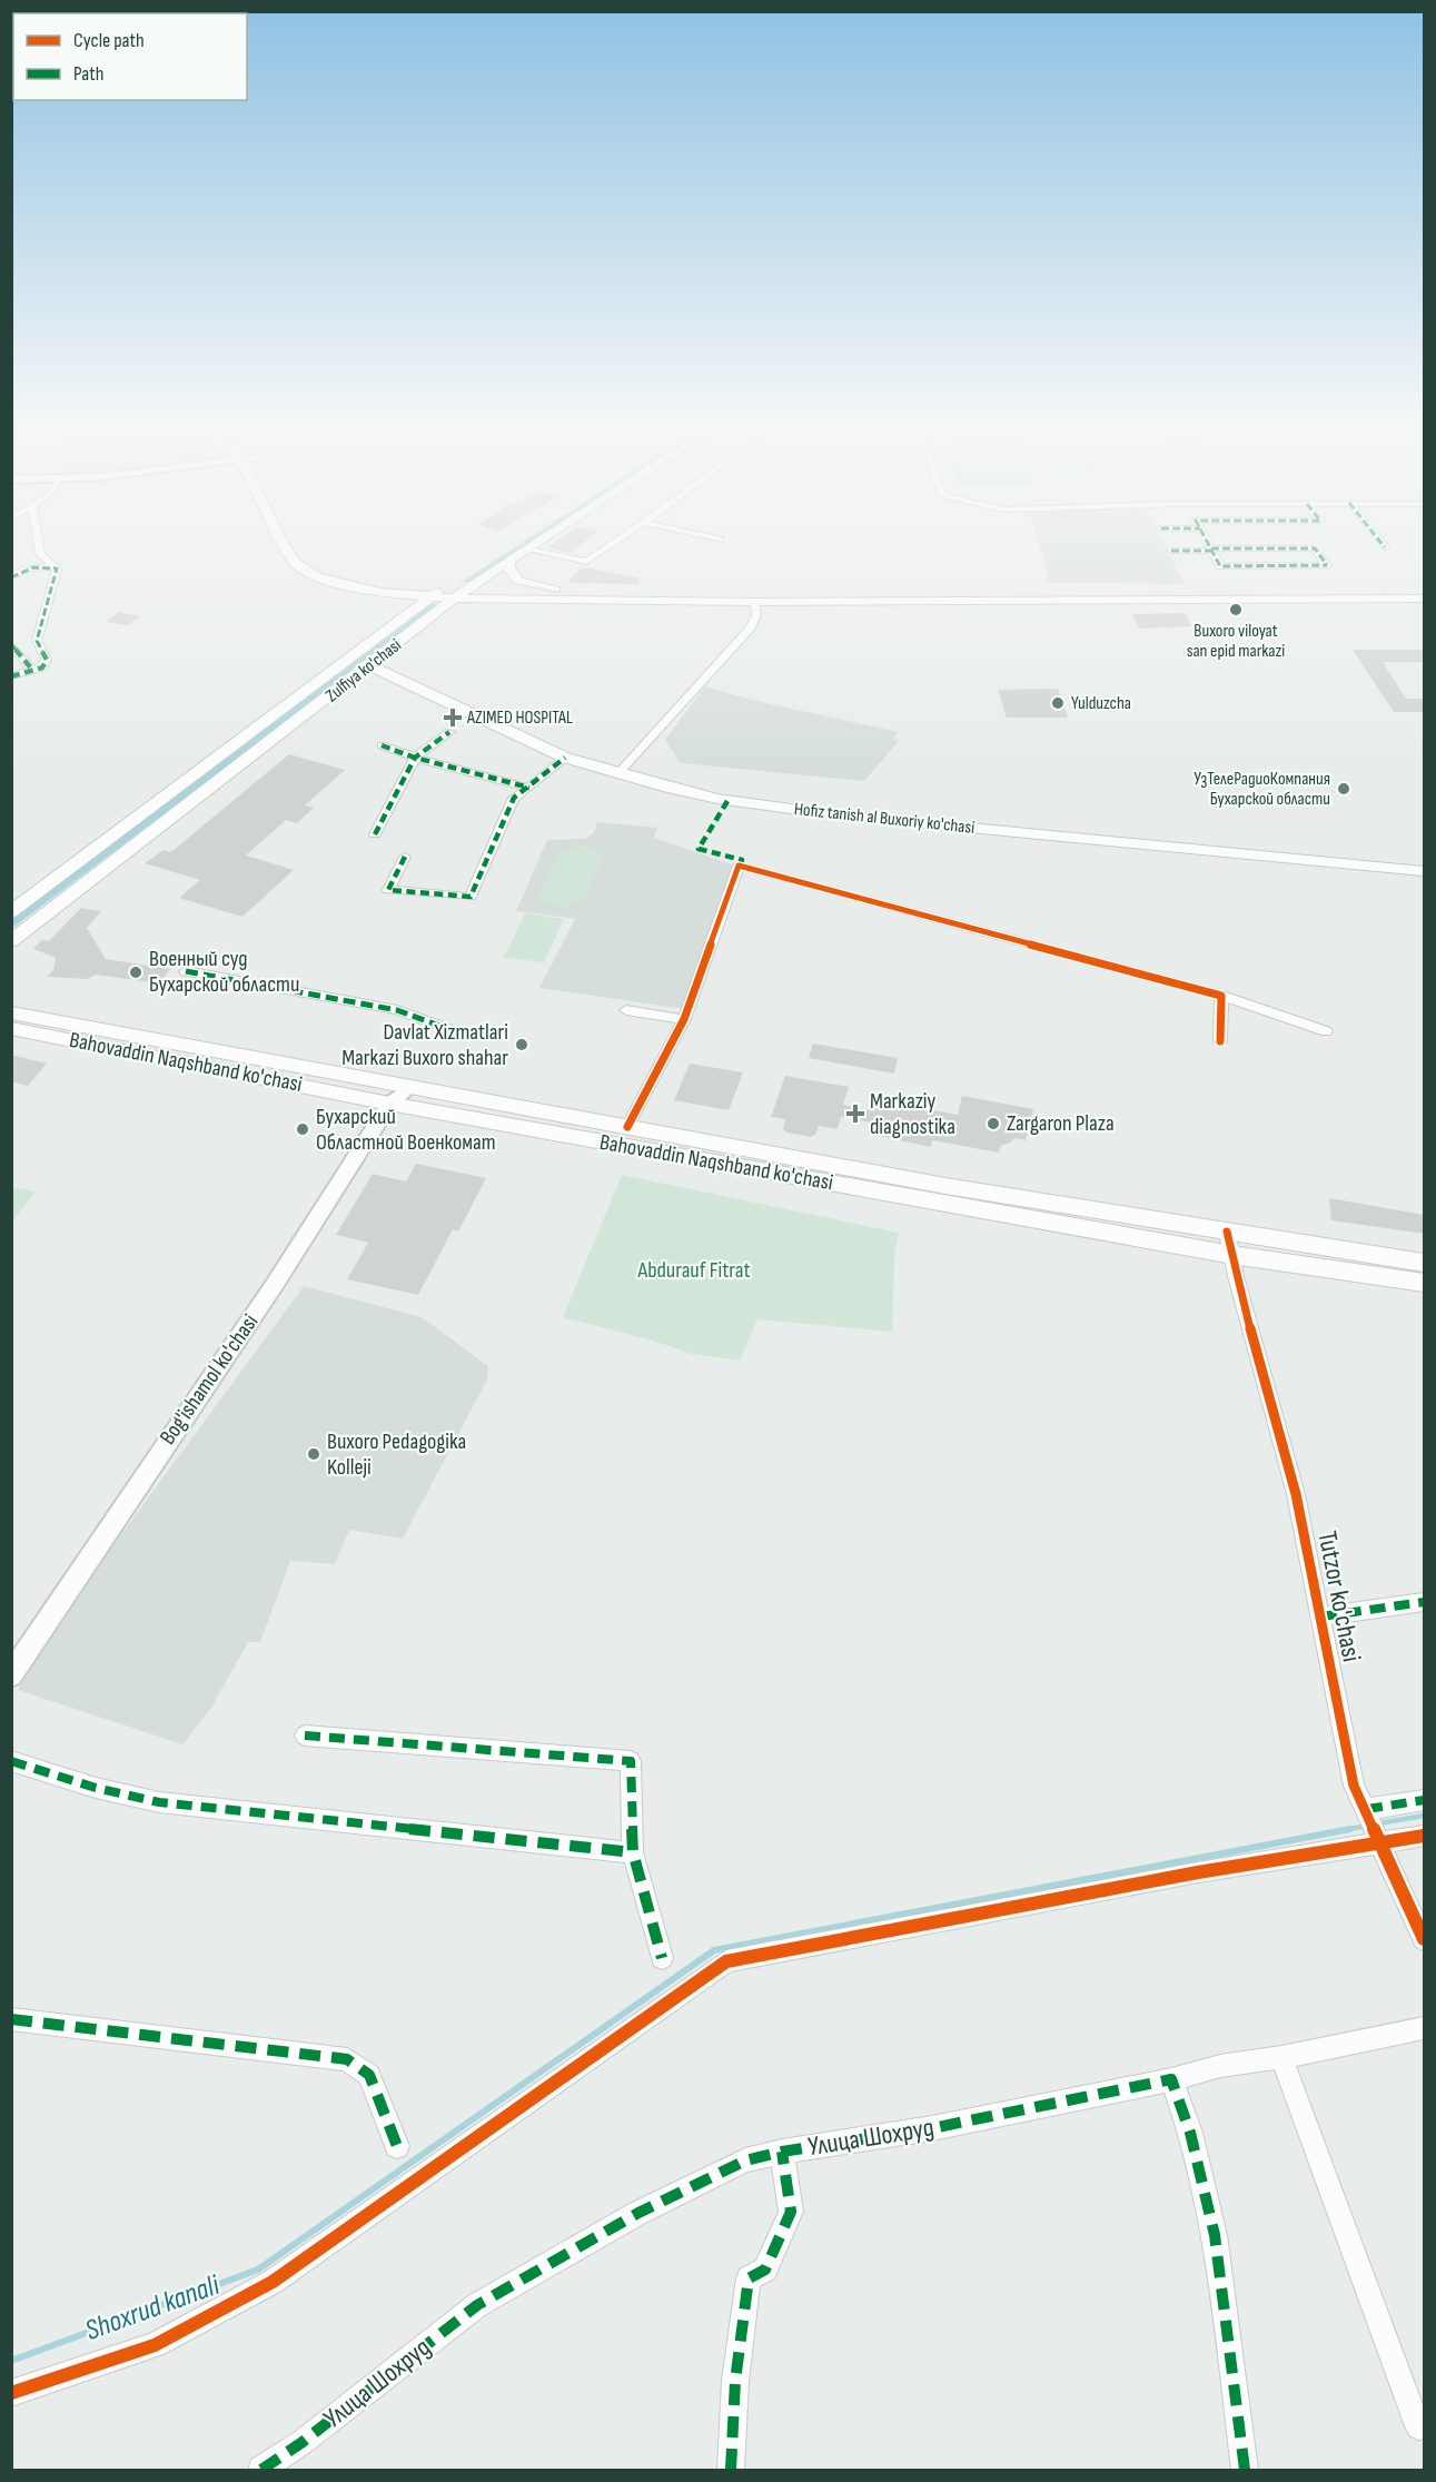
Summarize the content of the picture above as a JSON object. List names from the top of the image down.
{
  "streets": {
    "main road": ["Zulfiya ko'chasi", "Hofiz tanish al Buxoriy ko'chasi", "Bahovaddin Naqshband ko'chasi"],
    "street": ["Bog'ishamol ko'chasi", "Tutzor ko'chasi", "Улица Шохруд"]
  },
  "crossings": [
    ["Zulfiya ko'chasi", "Hofiz tanish al Buxoriy ko'chasi"],
    ["Bahovaddin Naqshband ko'chasi", "Bog'ishamol ko'chasi"],
    ["Bahovaddin Naqshband ko'chasi", "Tutzor ko'chasi"]
  ],
  "water": ["Shoxrud kanali"],
  "parks": ["Abdurauf Fitrat"],
  "places": {
    "other": [
      "Buxoro viloyat san epid markazi",
      "Yulduzcha",
      "УзТелеРадиоКомпания Бухарской области",
      "Военный суд Бухарской области",
      "Davlat Xizmatlari Markazi Buxoro shahar",
      "Zargaron Plaza",
      "Бухарский Областной Военкомат",
      "Buxoro Pedagogika Kolleji"
    ],
    "health": ["AZIMED HOSPITAL", "Markaziy diagnostika"]
  },
  "legend": ["Cycle path", "Path"]
}
